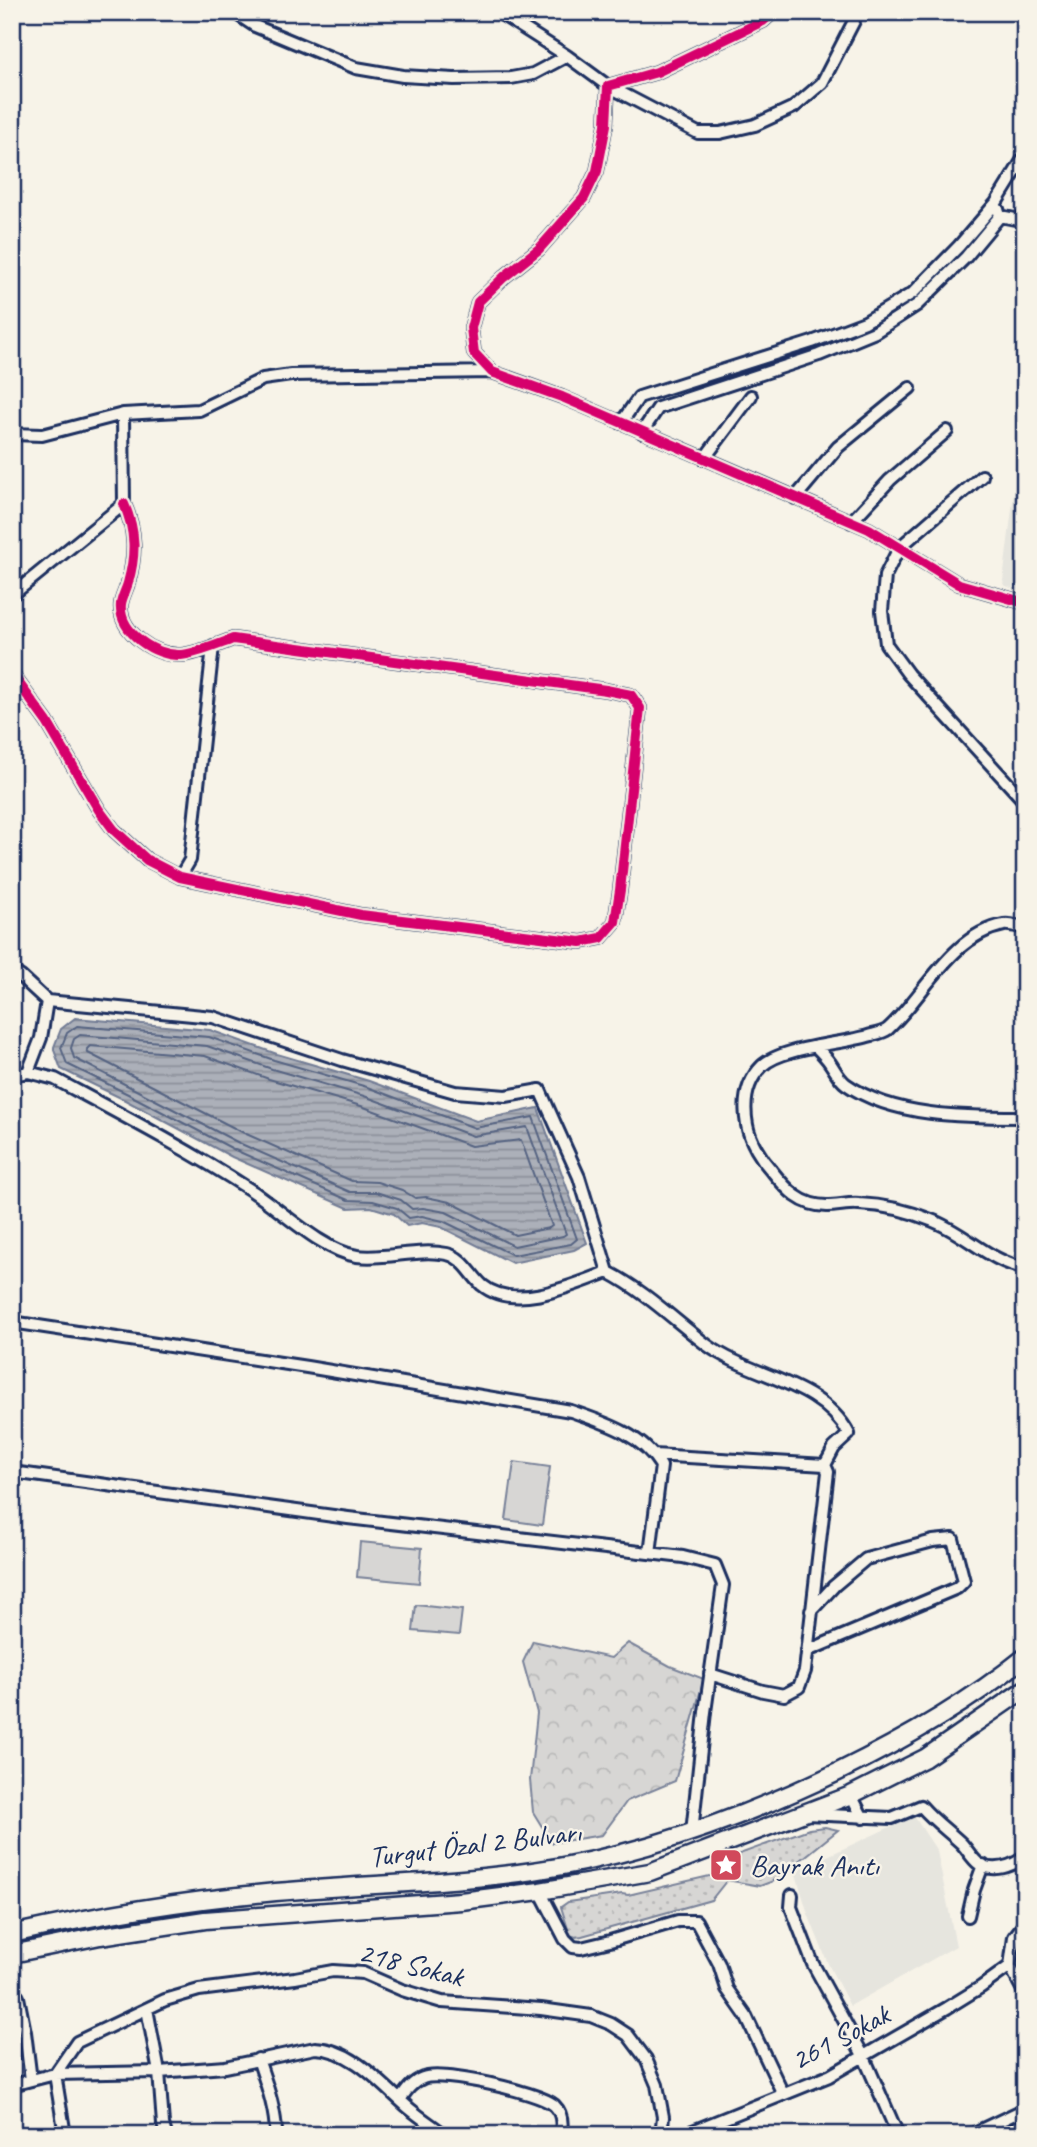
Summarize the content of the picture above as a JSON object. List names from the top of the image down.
{
  "streets": {
    "highway": ["Turgut Özal 2 Bulvarı"],
    "street": ["218 Sokak", "261 Sokak"]
  },
  "places": {
    "place": ["Bayrak Anıtı"]
  }
}
